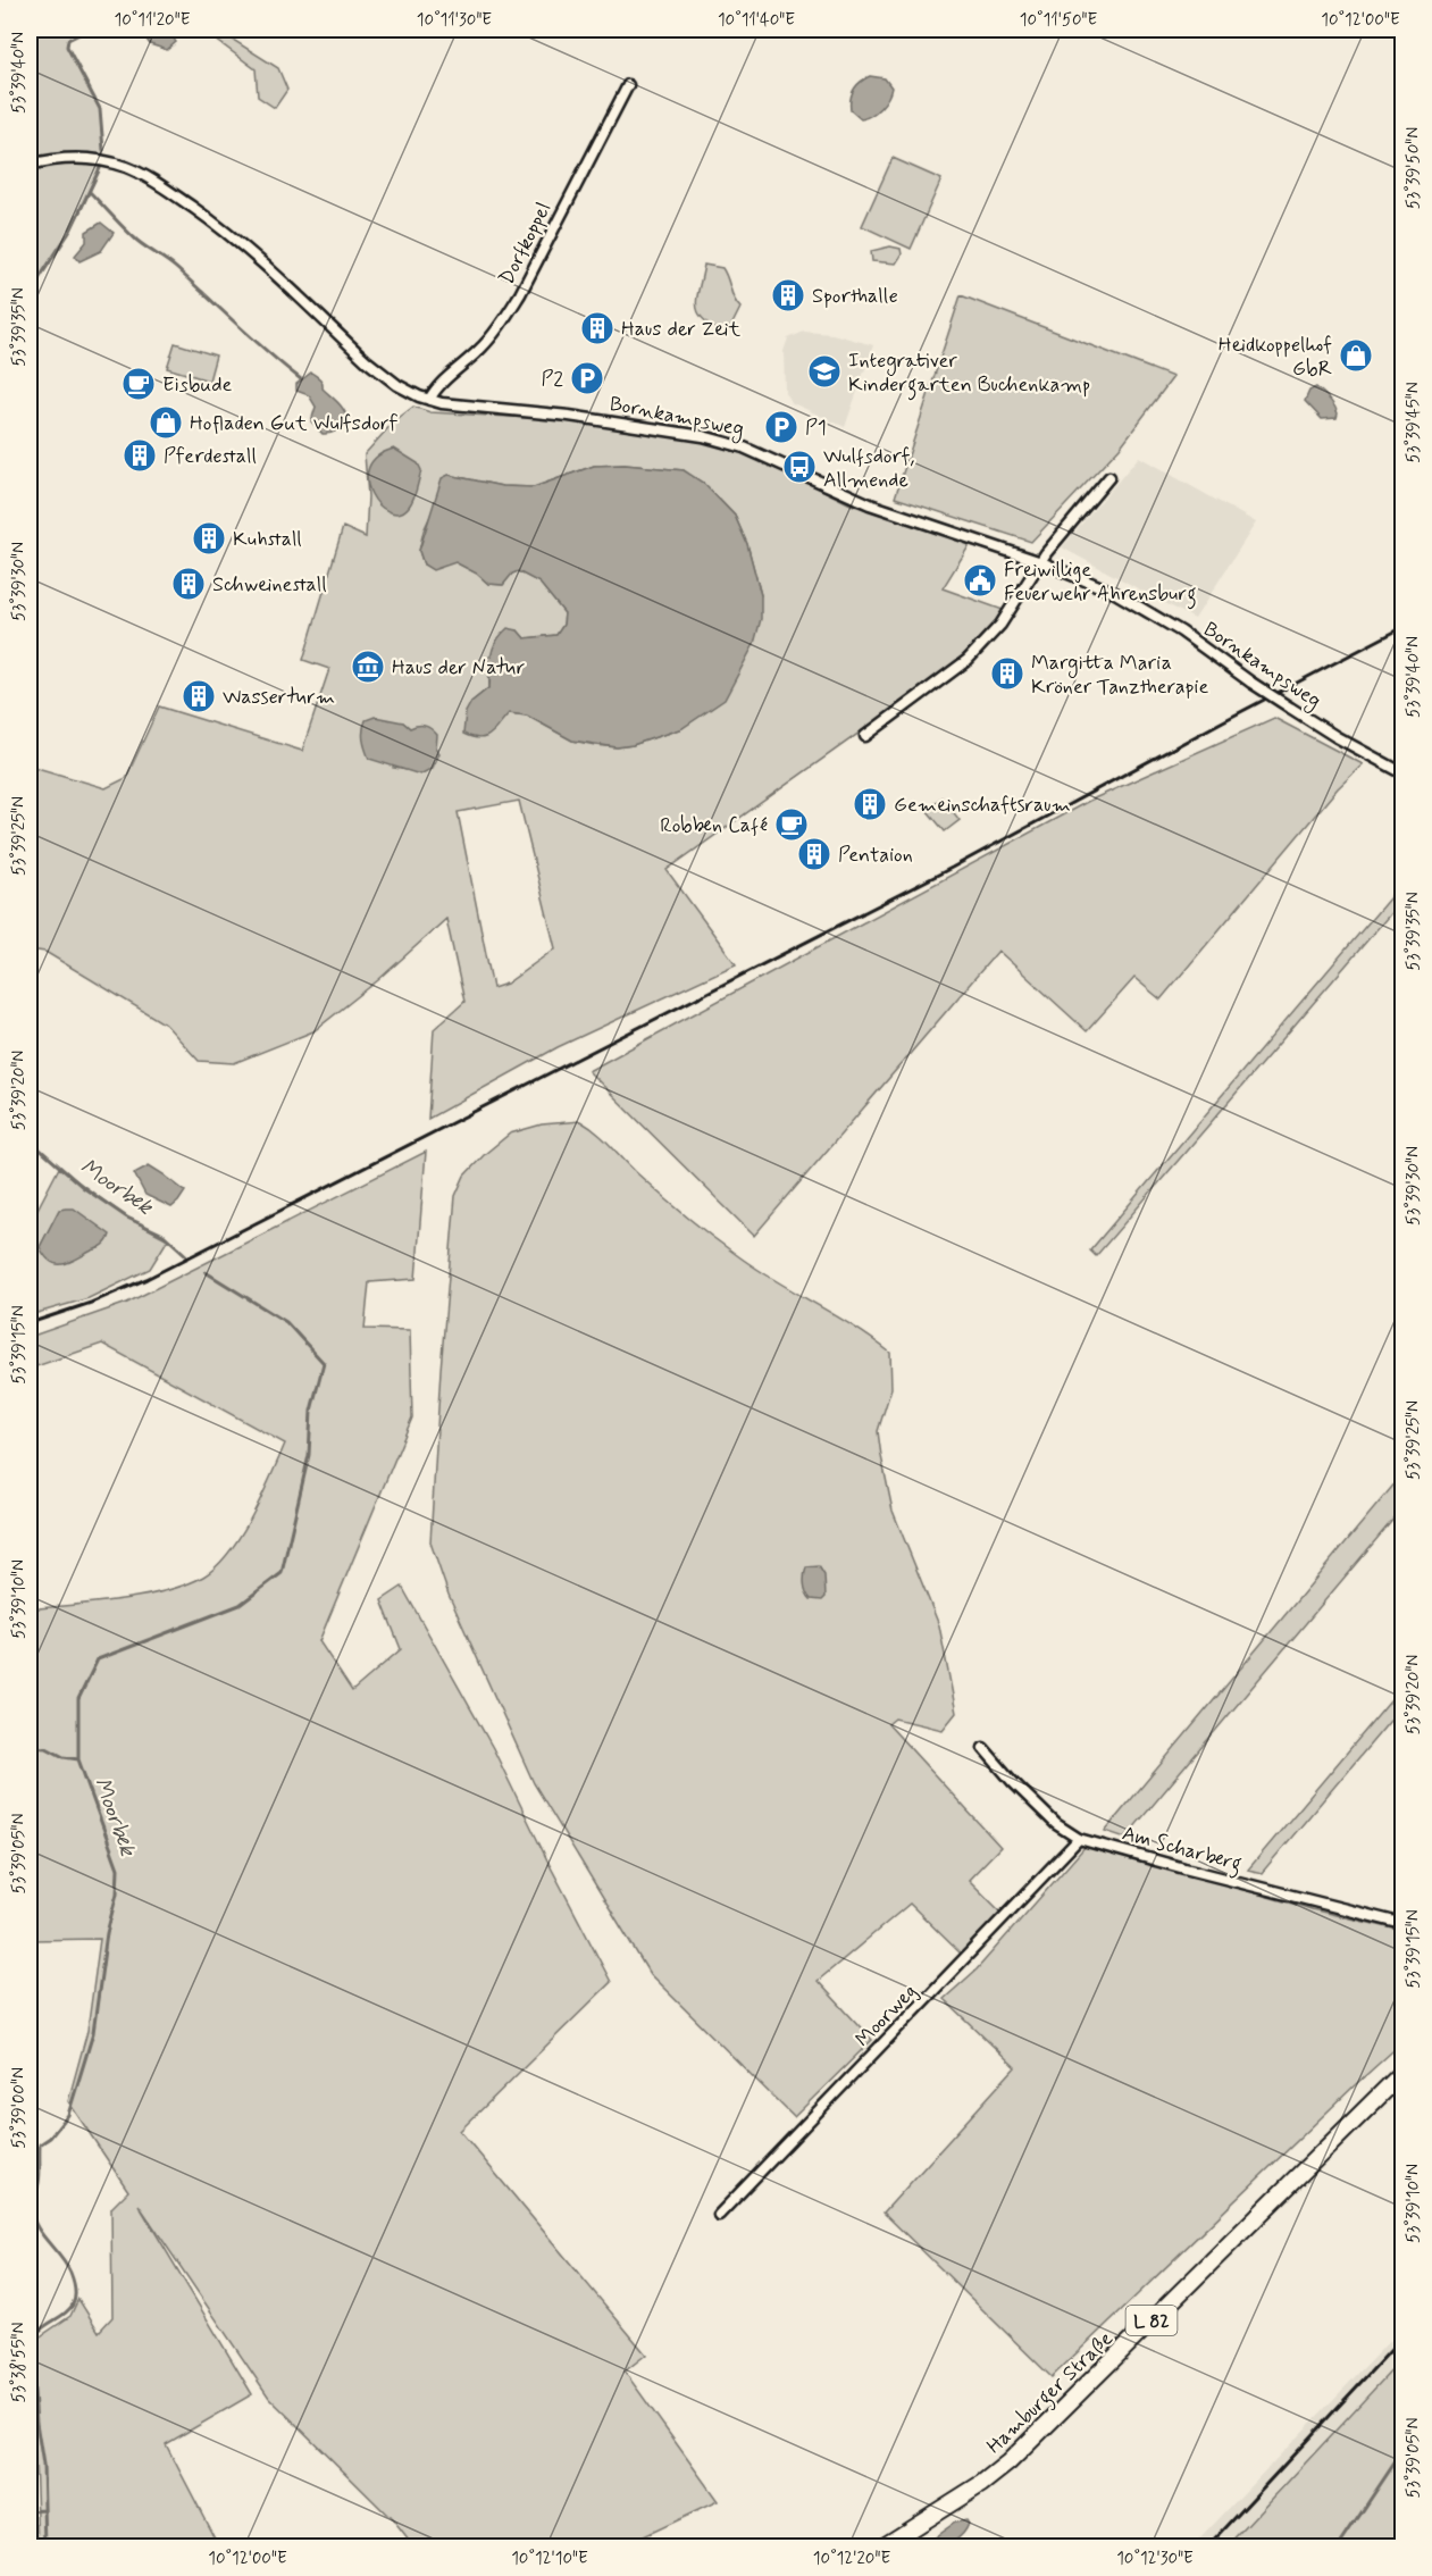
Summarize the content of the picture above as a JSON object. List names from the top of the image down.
{
  "streets": {
    "main road": ["L 82", "Hamburger Straße"],
    "street": [
      "Dorfkoppel",
      "Bornkampsweg",
      "Am Scharberg",
      "Moorweg"
    ]
  },
  "crossings": [
    ["Dorfkoppel", "Bornkampsweg"],
    ["Am Scharberg", "Moorweg"]
  ],
  "water": ["Moorbek"],
  "places": {
    "building": [
      "Sporthalle",
      "Haus der Zeit",
      "Pferdestall",
      "Kuhstall",
      "Schweinestall",
      "Margitta Maria Kröner Tanztherapie",
      "Wasserturm",
      "Gemeinschaftsraum",
      "Pentaion"
    ],
    "shop": ["Heidkoppelhof GbR", "Hofladen Gut Wulfsdorf"],
    "school or university": ["Integrativer Kindergarten Buchenkamp"],
    "parking": ["P2", "P1"],
    "cafe": ["Eisbude", "Robben Café"],
    "bus stop": ["Wulfsdorf, Allmende"],
    "public building": ["Freiwillige Feuerwehr Ahrensburg"],
    "museum": ["Haus der Natur"]
  },
  "coordinates": [
    "10°11'20\"E",
    "10°11'30\"E",
    "10°11'40\"E",
    "10°11'50\"E",
    "10°12'00\"E",
    "53°39'40\"N",
    "53°39'50\"N",
    "53°39'35\"N",
    "53°39'45\"N",
    "53°39'30\"N",
    "53°39'25\"N",
    "53°39'20\"N",
    "53°39'15\"N",
    "53°39'10\"N",
    "53°39'05\"N",
    "53°39'00\"N",
    "53°38'55\"N",
    "10°12'10\"E",
    "10°12'20\"E",
    "10°12'30\"E"
  ]
}
